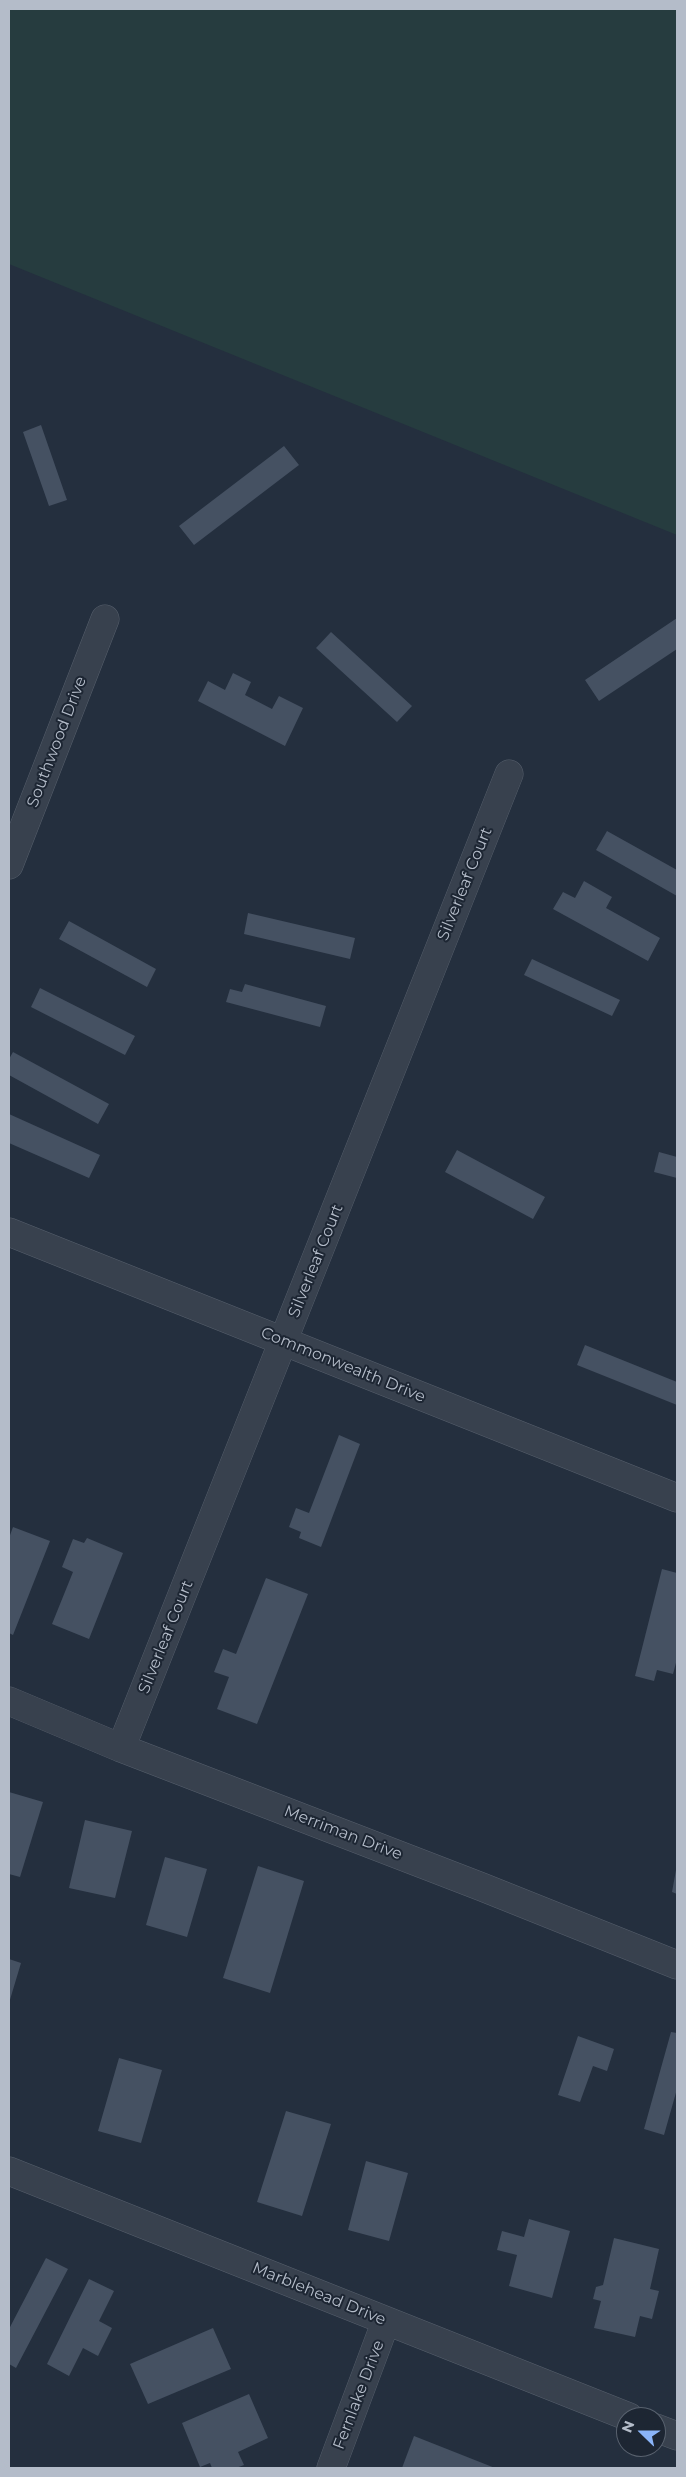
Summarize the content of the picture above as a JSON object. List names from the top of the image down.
{
  "streets": {
    "street": [
      "Southwood Drive",
      "Silverleaf Court",
      "Commonwealth Drive",
      "Merriman Drive",
      "Marblehead Drive",
      "Fernlake Drive"
    ]
  },
  "crossings": [
    ["Silverleaf Court", "Commonwealth Drive"],
    ["Silverleaf Court", "Merriman Drive"],
    ["Marblehead Drive", "Fernlake Drive"]
  ],
  "north": "left"
}
